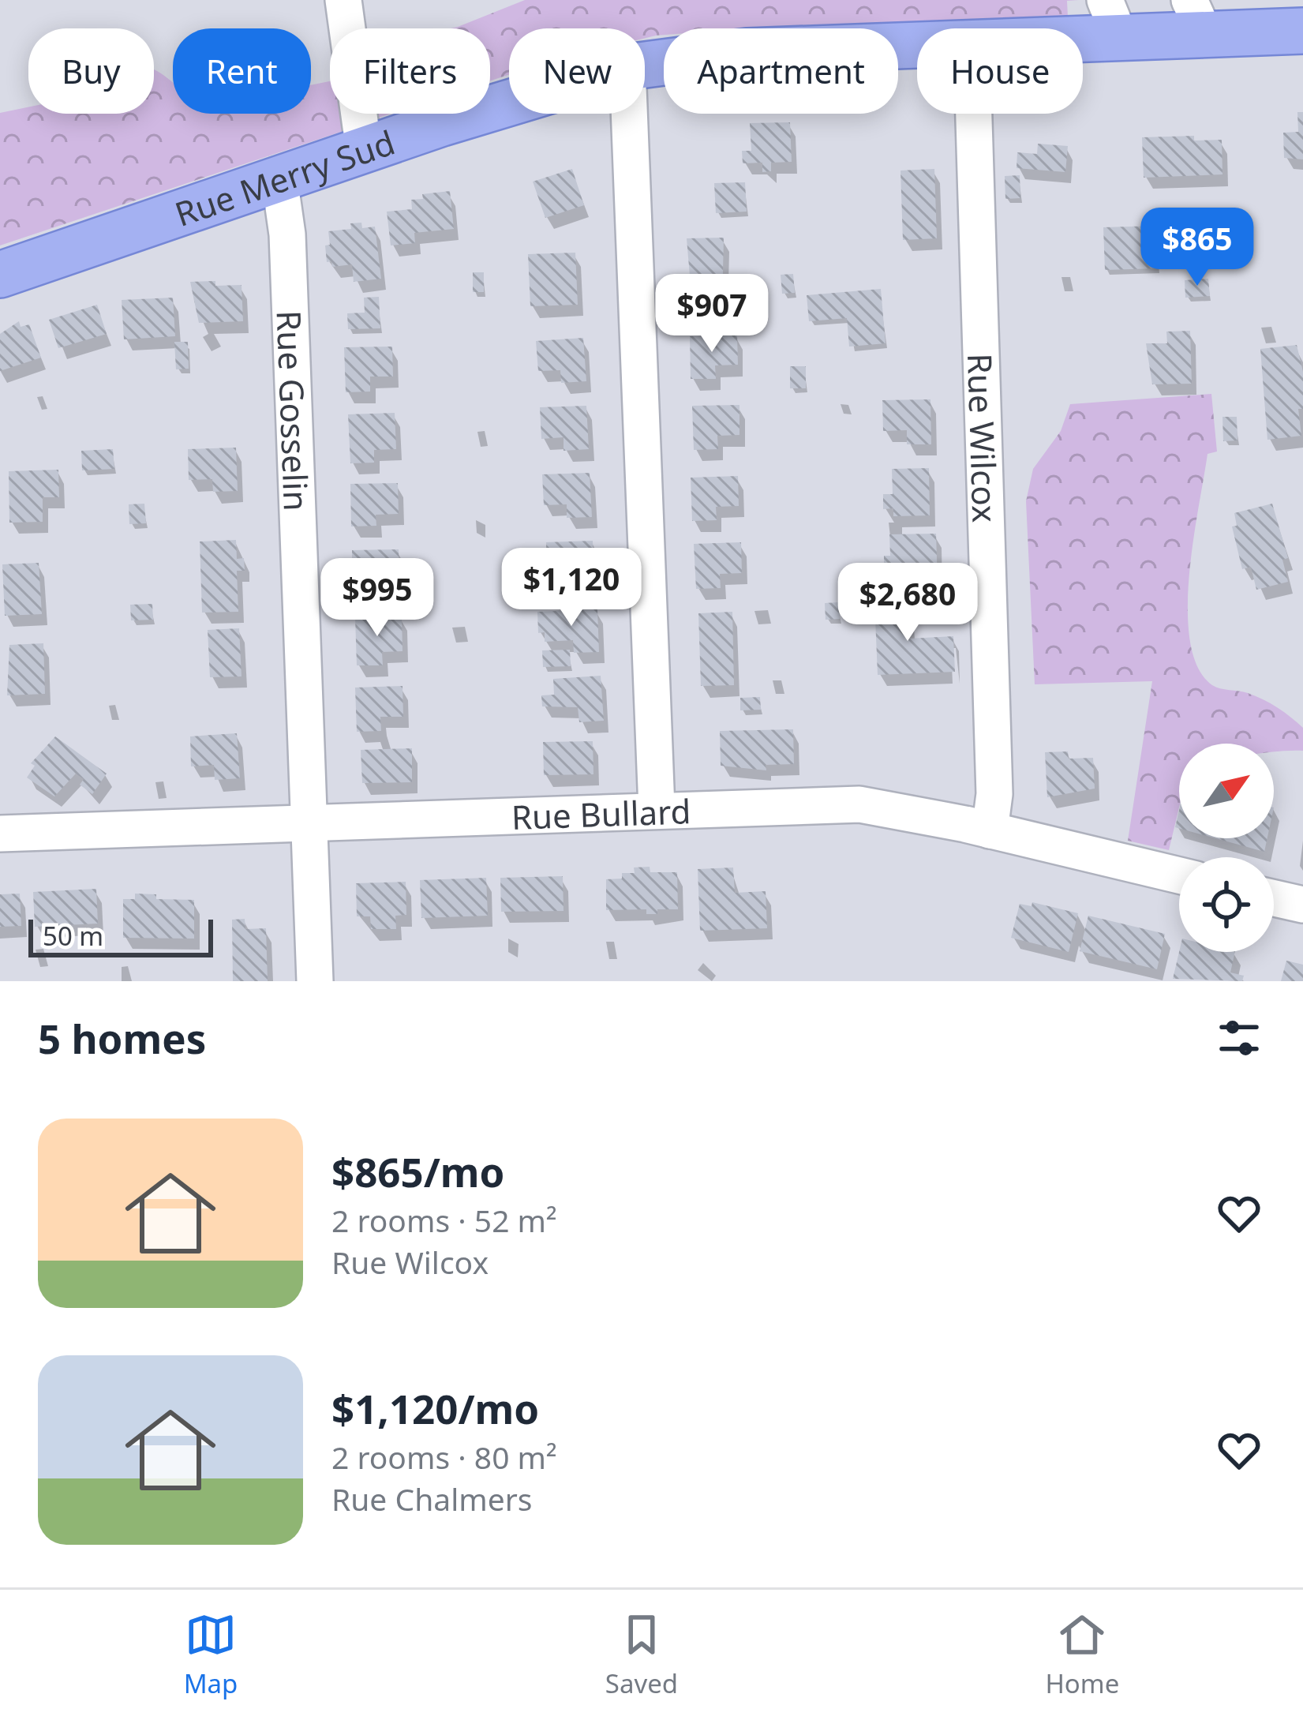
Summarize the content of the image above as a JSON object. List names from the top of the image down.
{
  "streets": {
    "main road": ["Rue Merry Sud"],
    "street": ["Rue Gosselin", "Rue Wilcox", "Rue Bullard"]
  },
  "crossings": [
    ["Rue Merry Sud", "Rue Gosselin"],
    ["Rue Gosselin", "Rue Bullard"],
    ["Rue Wilcox", "Rue Bullard"]
  ],
  "scale_bar": "50 m",
  "north": "top right",
  "page": {
    "chip": [
      "Buy",
      "Rent",
      "Filters",
      "New",
      "Apartment",
      "House"
    ],
    "price": [
      "$865",
      "$907",
      "$1,120",
      "$995",
      "$2,680"
    ],
    "scale": "50 m",
    "heading": "5 homes",
    "list": [
      {
        "name": "$865/mo",
        "note": "2 rooms · 52 m² · Rue Wilcox"
      },
      {
        "name": "$1,120/mo",
        "note": "2 rooms · 80 m² · Rue Chalmers"
      }
    ],
    "tabs": ["Map", "Saved", "Home"]
  }
}
